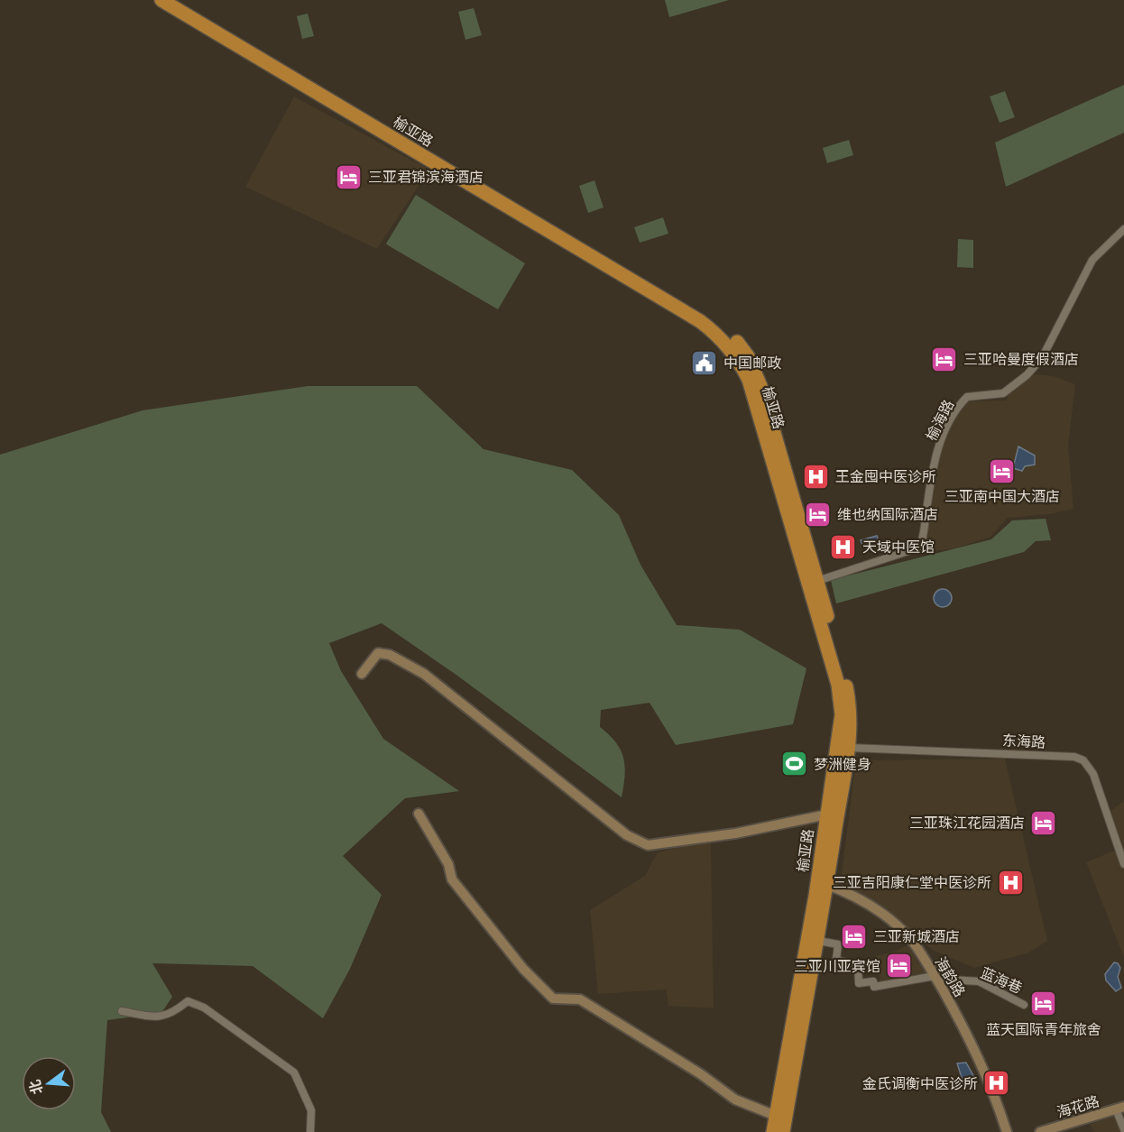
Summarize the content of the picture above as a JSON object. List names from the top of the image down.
{
  "streets": {
    "highway": ["榆亚路"],
    "street": [
      "榆海路",
      "东海路",
      "海韵路",
      "蓝海巷",
      "海花路"
    ]
  },
  "crossings": [
    ["榆亚路", "榆海路"],
    ["榆亚路", "东海路"],
    ["榆亚路", "海韵路"],
    ["榆亚路", "蓝海巷"],
    ["海韵路", "蓝海巷"]
  ],
  "places": {
    "hotel": [
      "三亚君锦滨海酒店",
      "三亚哈曼度假酒店",
      "三亚南中国大酒店",
      "维也纳国际酒店",
      "三亚珠江花园酒店",
      "三亚新城酒店",
      "三亚川亚宾馆",
      "蓝天国际青年旅舍"
    ],
    "public building": ["中国邮政"],
    "hospital": [
      "王金囤中医诊所",
      "天域中医馆",
      "三亚吉阳康仁堂中医诊所",
      "金氏调衡中医诊所"
    ],
    "sports": ["梦洲健身"]
  },
  "north": "left"
}
